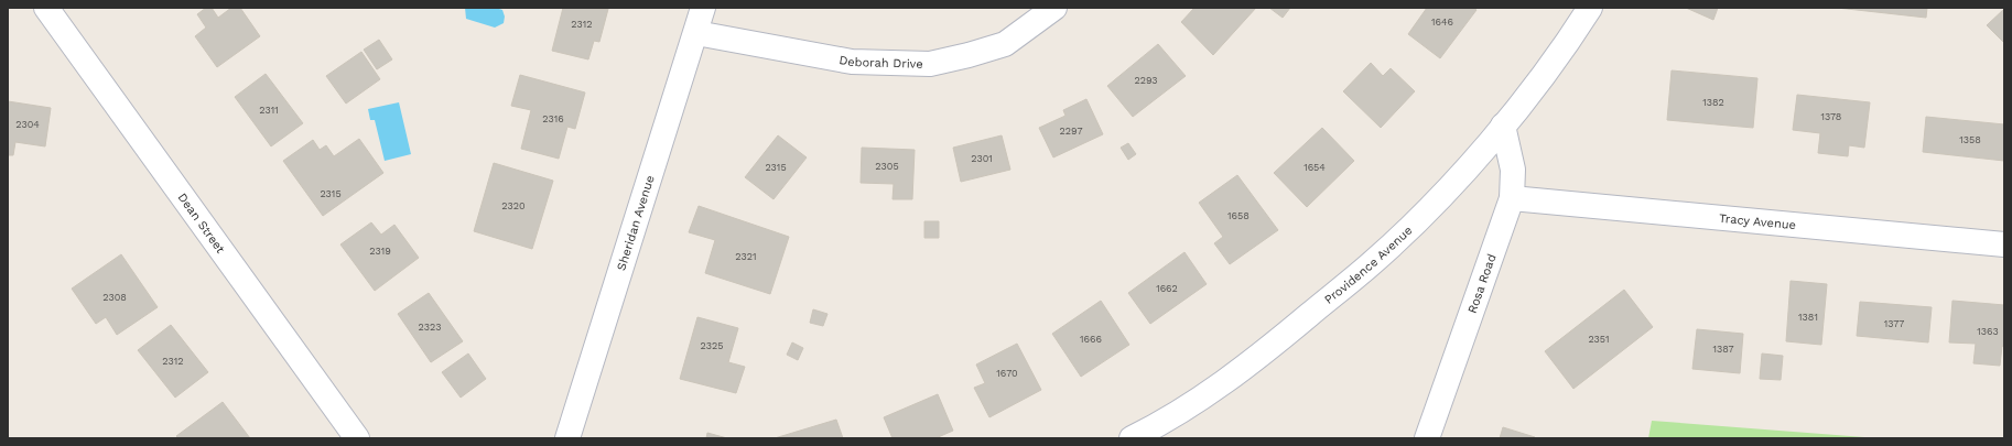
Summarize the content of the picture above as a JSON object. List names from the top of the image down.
{
  "streets": {
    "street": [
      "Deborah Drive",
      "Tracy Avenue",
      "Dean Street",
      "Sheridan Avenue",
      "Providence Avenue",
      "Rosa Road"
    ]
  },
  "crossings": [
    ["Deborah Drive", "Sheridan Avenue"],
    ["Tracy Avenue", "Rosa Road"],
    ["Providence Avenue", "Rosa Road"]
  ],
  "house_numbers": [
    "1646",
    "2312",
    "2293",
    "1382",
    "2311",
    "1378",
    "2316",
    "2304",
    "2297",
    "1358",
    "2301",
    "2305",
    "2315",
    "1654",
    "2315",
    "2320",
    "1658",
    "2319",
    "2321",
    "1662",
    "2308",
    "1381",
    "1377",
    "2323",
    "1363",
    "1666",
    "2351",
    "2325",
    "1387",
    "2312",
    "1670"
  ]
}
